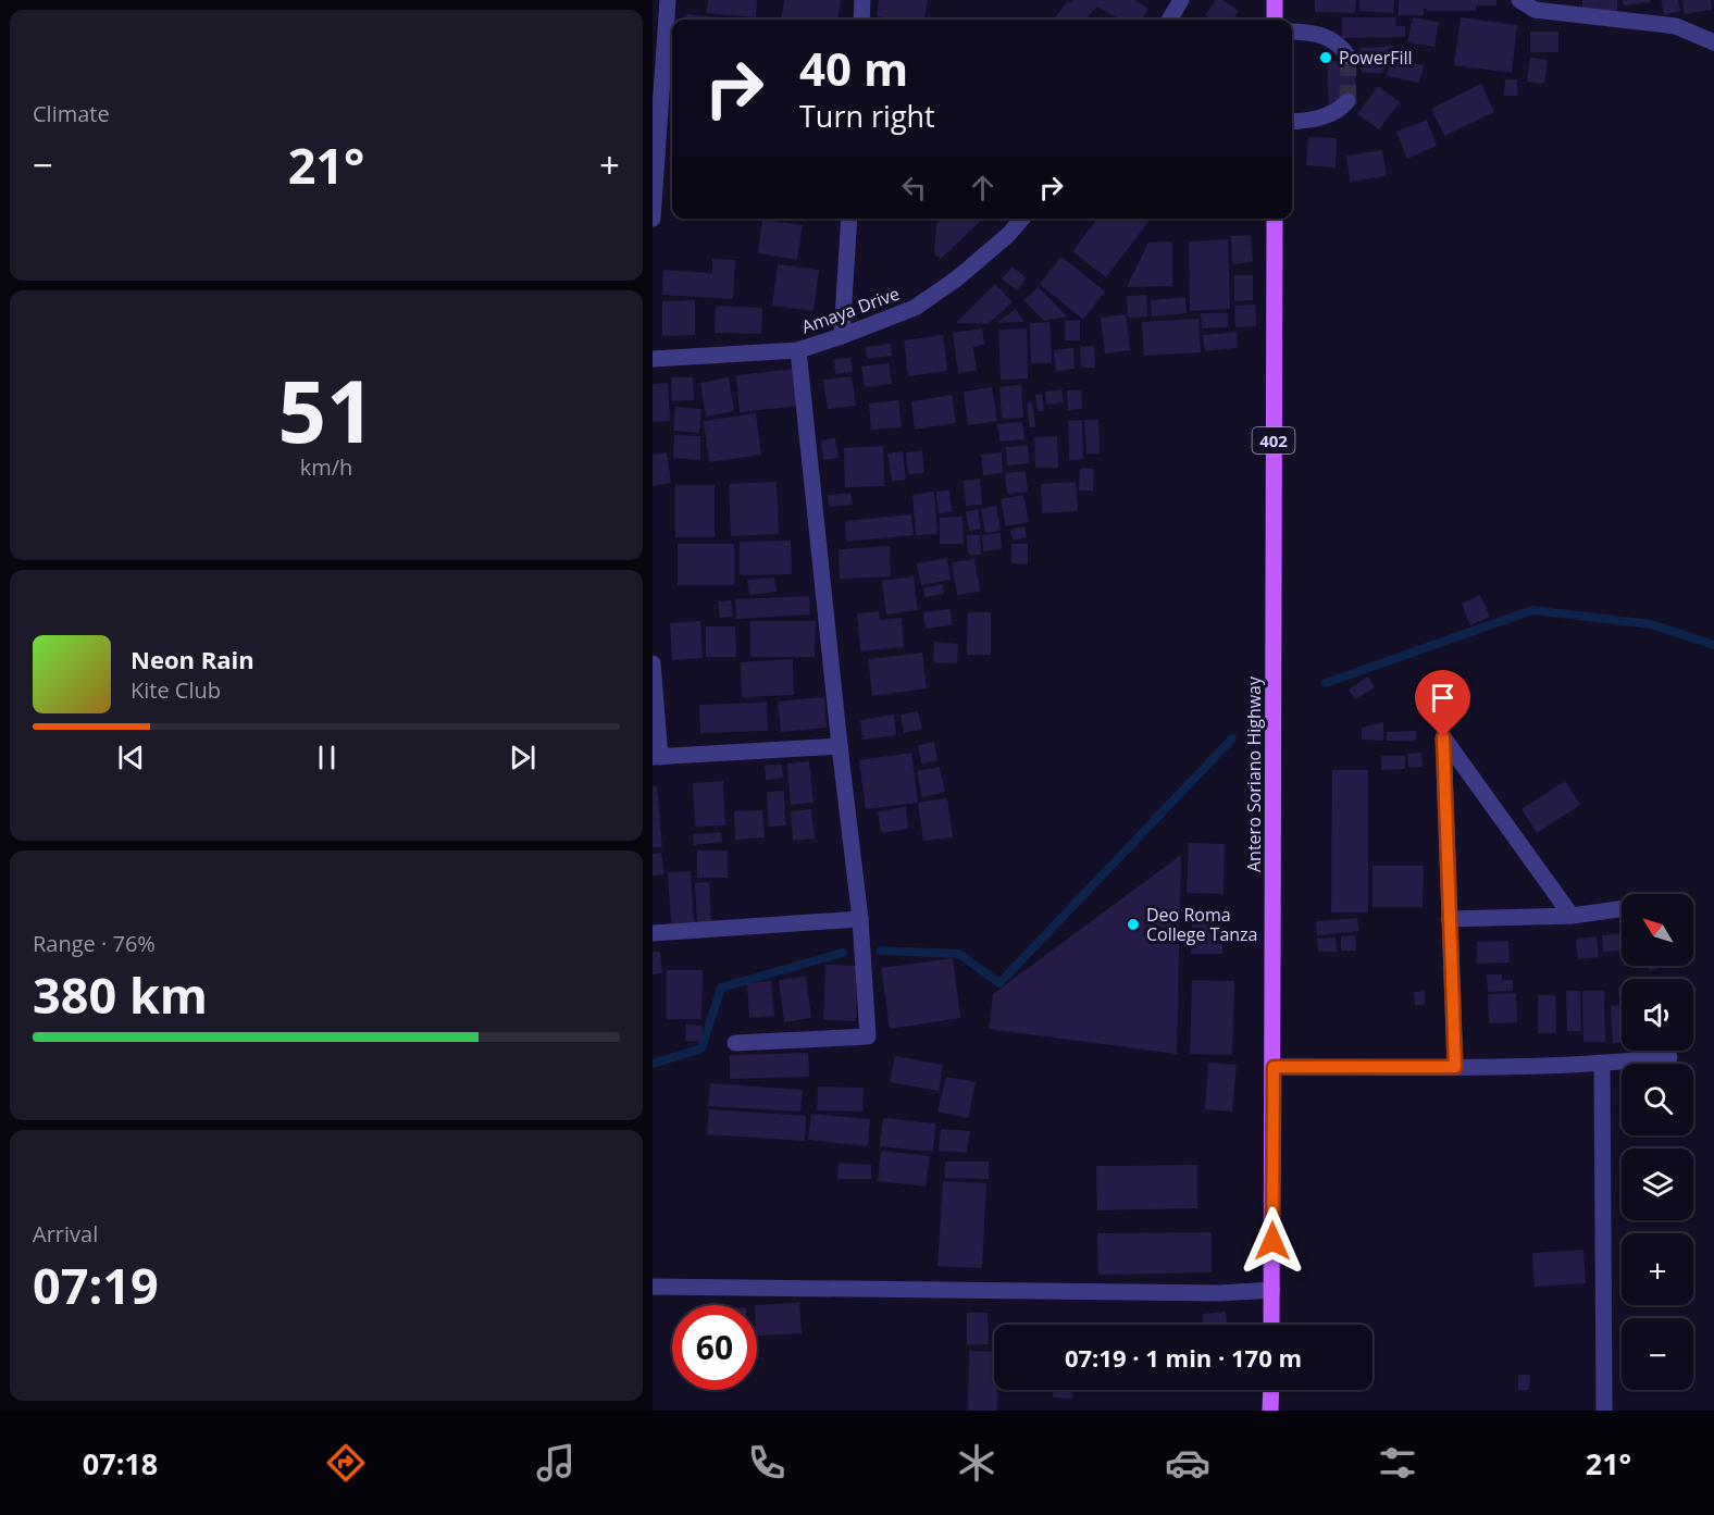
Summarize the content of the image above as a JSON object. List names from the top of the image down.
{
  "streets": {
    "main road": ["402", "Antero Soriano Highway"],
    "street": ["Amaya Drive"]
  },
  "places": ["PowerFill", "Deo Roma College Tanza"],
  "north": "top left",
  "page": {
    "tile": [
      "Climate",
      ["51", "km/h"],
      ["Range · 76%", "380 km"],
      ["Arrival", "07:19"]
    ],
    "turn": ["40 m", "Turn right"],
    "heat": ["−", "21°", "+"],
    "song": ["Neon Rain", "Kite Club"],
    "map_buttons": ["+", "−"],
    "limit": "60",
    "trip": "07:19 · 1 min · 170 m",
    "tabs": ["07:18", "21°"]
  }
}
